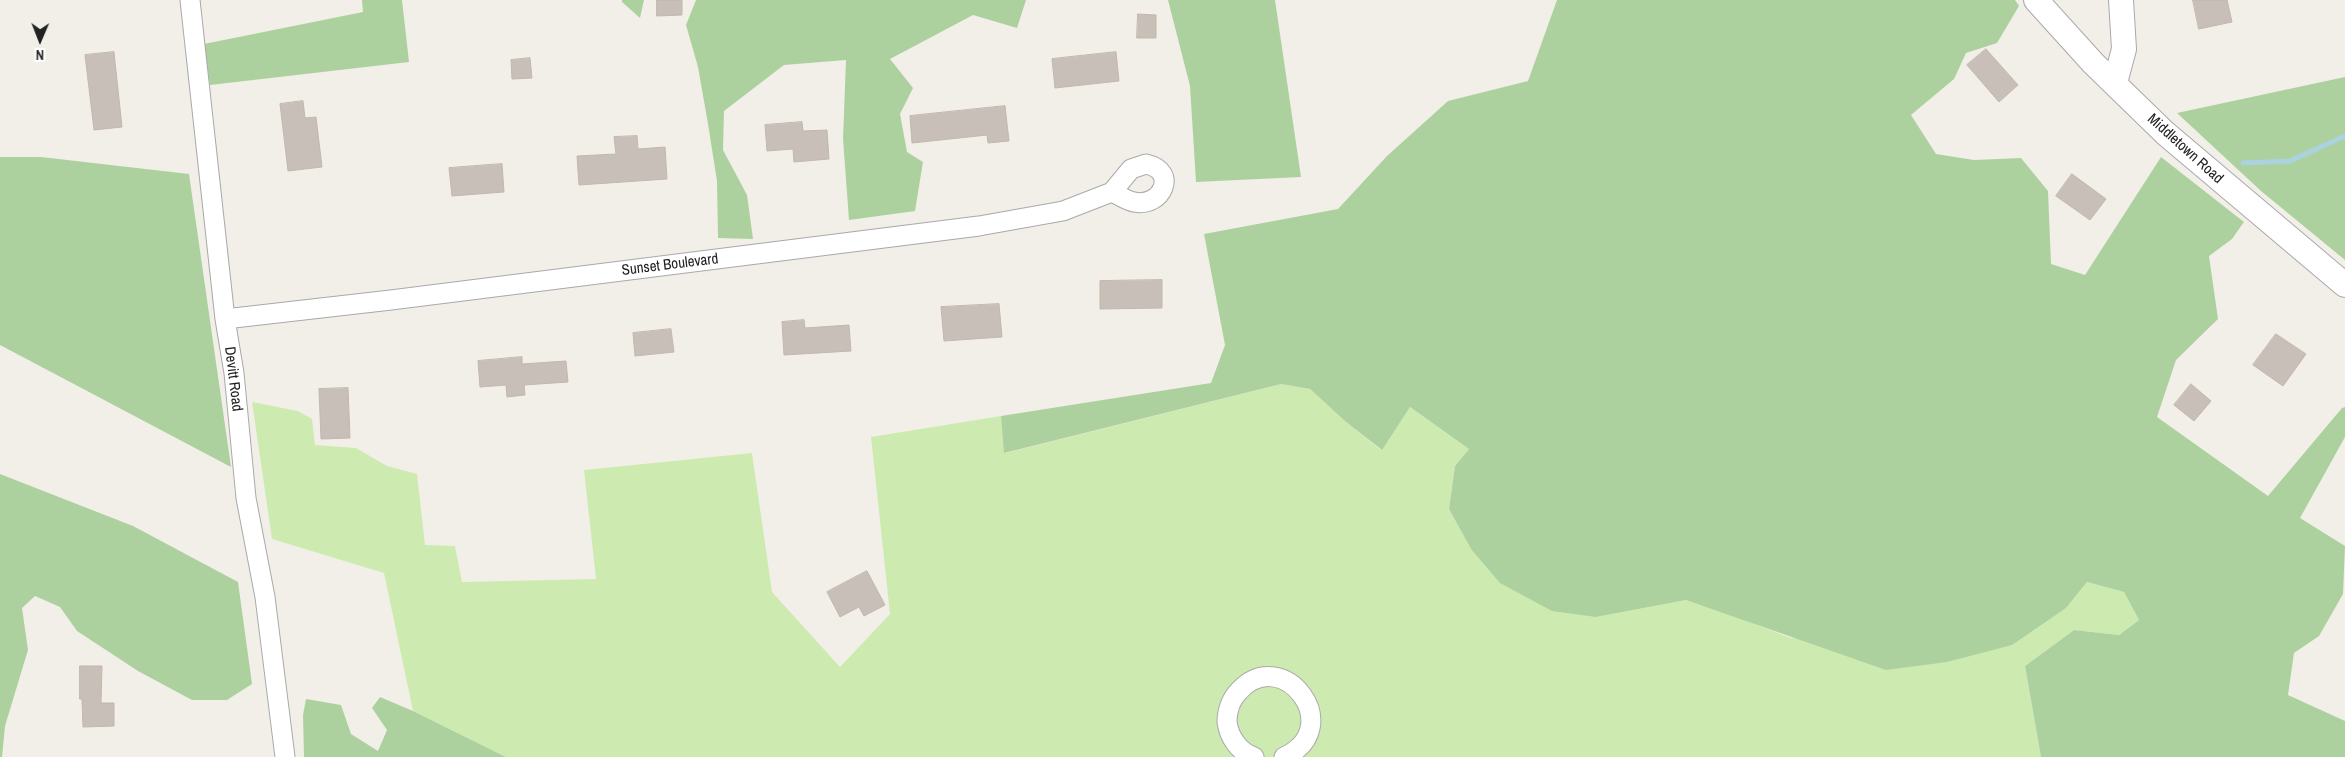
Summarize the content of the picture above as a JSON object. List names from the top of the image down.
{
  "streets": {
    "street": ["Middletown Road", "Sunset Boulevard", "Devitt Road"]
  },
  "crossings": [
    ["Sunset Boulevard", "Devitt Road"]
  ],
  "north": "bottom"
}
